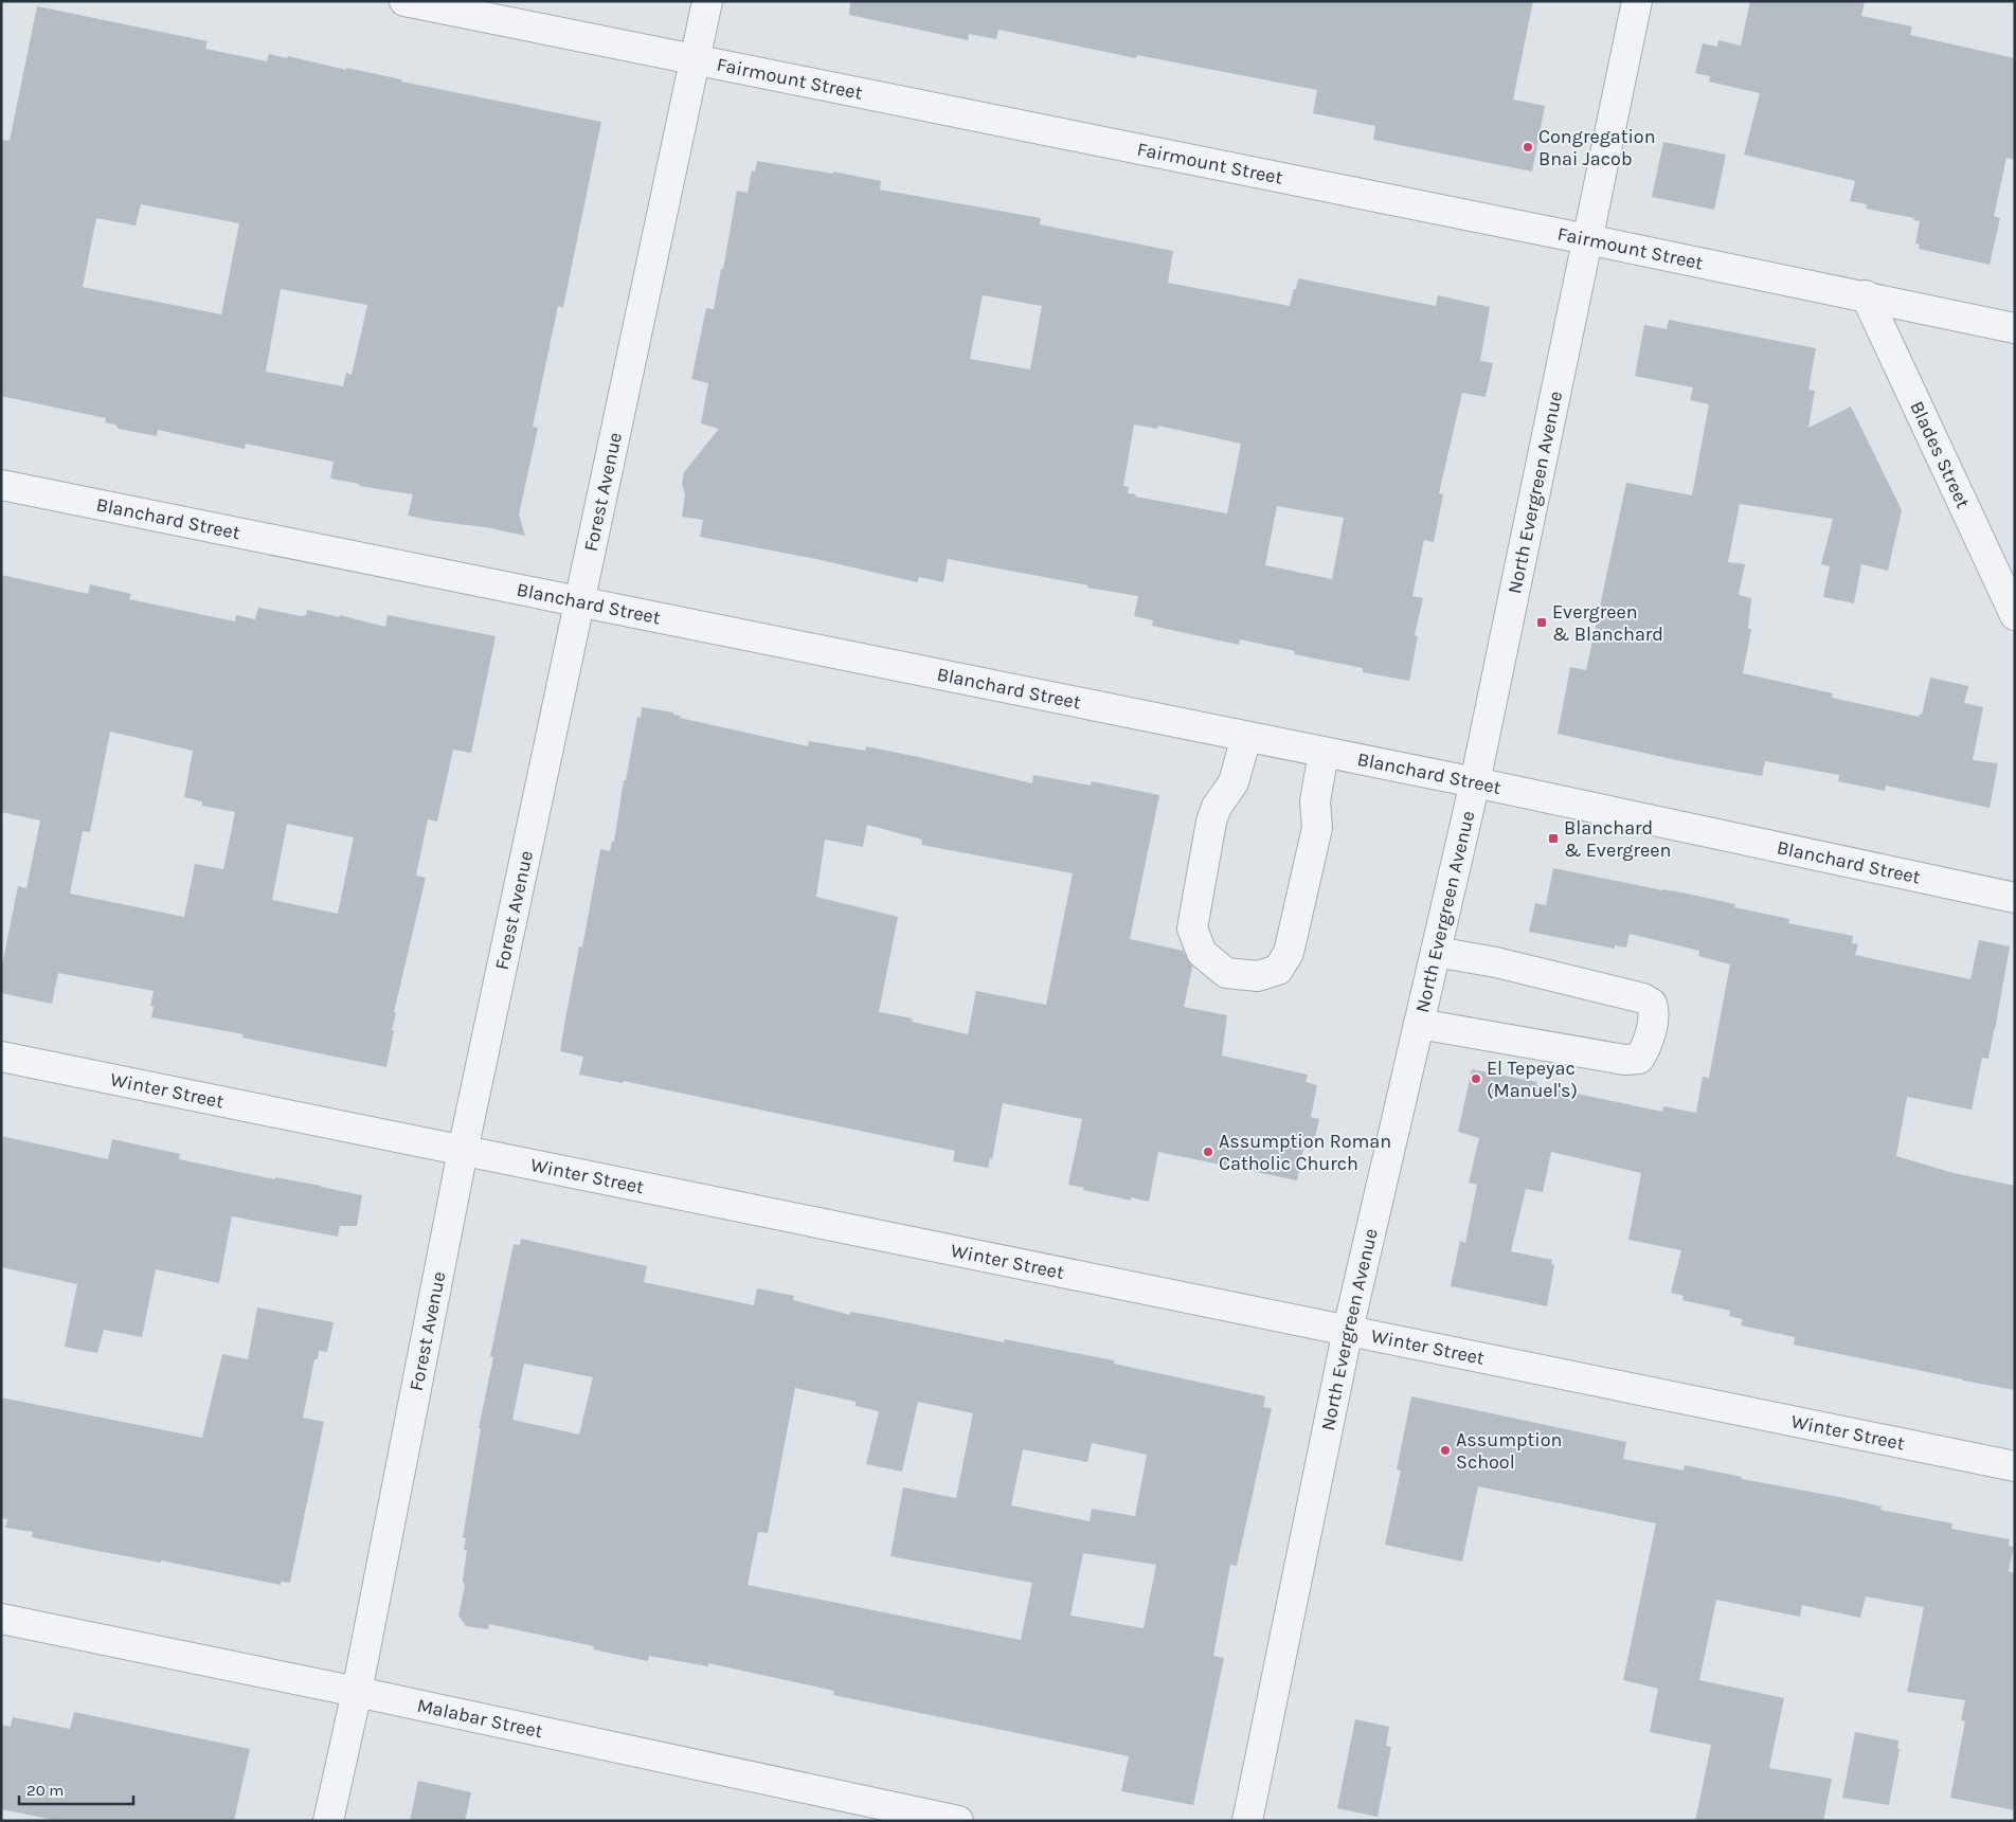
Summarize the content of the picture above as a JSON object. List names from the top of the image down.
{
  "streets": {
    "street": [
      "Fairmount Street",
      "Blades Street",
      "Forest Avenue",
      "North Evergreen Avenue",
      "Blanchard Street",
      "Winter Street",
      "Malabar Street"
    ]
  },
  "crossings": [
    ["Fairmount Street", "Blades Street"],
    ["Fairmount Street", "Forest Avenue"],
    ["Fairmount Street", "North Evergreen Avenue"],
    ["Forest Avenue", "Blanchard Street"],
    ["Forest Avenue", "Winter Street"],
    ["Forest Avenue", "Malabar Street"],
    ["North Evergreen Avenue", "Blanchard Street"],
    ["North Evergreen Avenue", "Winter Street"]
  ],
  "places": {
    "other": [
      "Congregation Bnai Jacob",
      "El Tepeyac (Manuel's)",
      "Assumption Roman Catholic Church",
      "Assumption School"
    ],
    "transit": ["Evergreen & Blanchard", "Blanchard & Evergreen"]
  },
  "scale_bar": "20 m"
}
